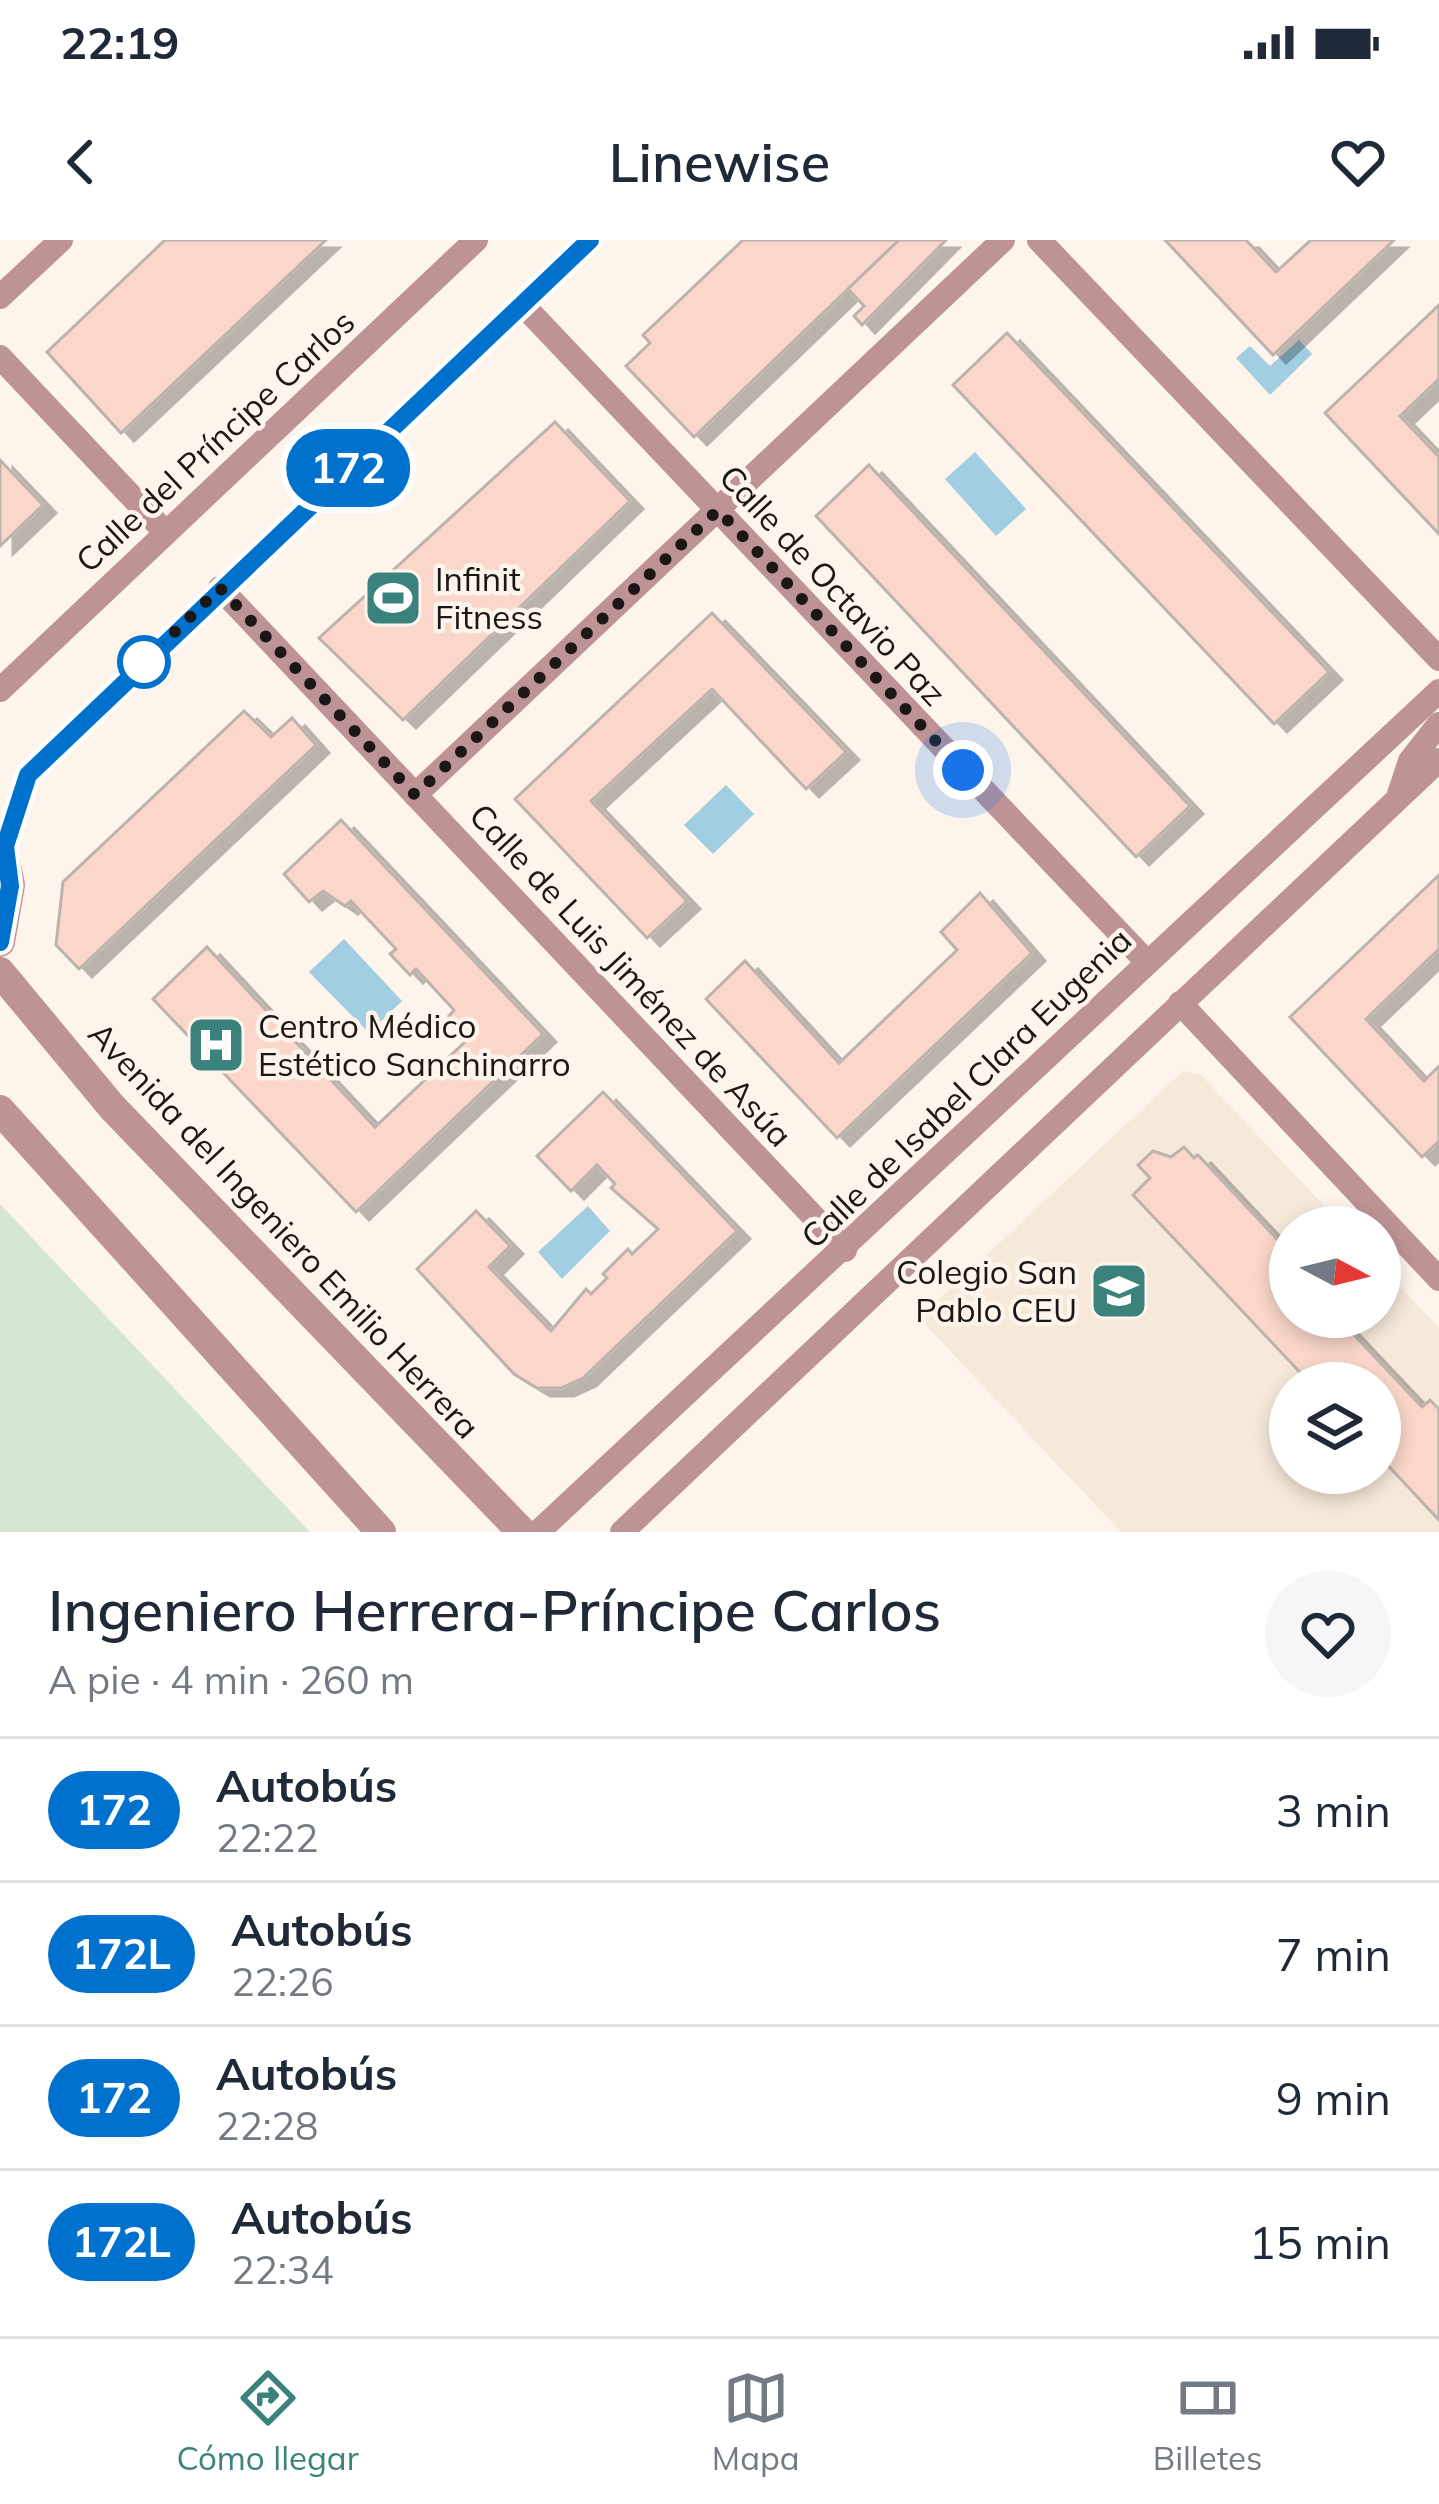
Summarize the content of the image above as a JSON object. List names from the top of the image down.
{
  "streets": {
    "street": [
      "Calle del Príncipe Carlos",
      "Calle de Octavio Paz",
      "Calle de Luis Jiménez de Asúa",
      "Calle de Isabel Clara Eugenia",
      "Avenida del Ingeniero Emilio Herrera"
    ]
  },
  "crossings": [
    ["Calle de Octavio Paz", "Calle de Isabel Clara Eugenia"],
    ["Calle de Luis Jiménez de Asúa", "Calle de Isabel Clara Eugenia"]
  ],
  "places": {
    "sports": ["Infinit Fitness"],
    "hospital": ["Centro Médico Estético Sanchinarro"],
    "school or university": ["Colegio San Pablo CEU"]
  },
  "lines": ["bus line 172"],
  "north": "right",
  "page": {
    "status": "22:19",
    "header": "Linewise",
    "on_map": "172",
    "heading": ["Ingeniero Herrera-Príncipe Carlos", "A pie · 4 min · 260 m"],
    "list": [
      {
        "mark": "172",
        "name": "Autobús",
        "note": "22:22",
        "value": "3 min"
      },
      {
        "mark": "172L",
        "name": "Autobús",
        "note": "22:26",
        "value": "7 min"
      },
      {
        "mark": "172",
        "name": "Autobús",
        "note": "22:28",
        "value": "9 min"
      },
      {
        "mark": "172L",
        "name": "Autobús",
        "note": "22:34",
        "value": "15 min"
      }
    ],
    "tabs": ["Cómo llegar", "Mapa", "Billetes"]
  }
}
